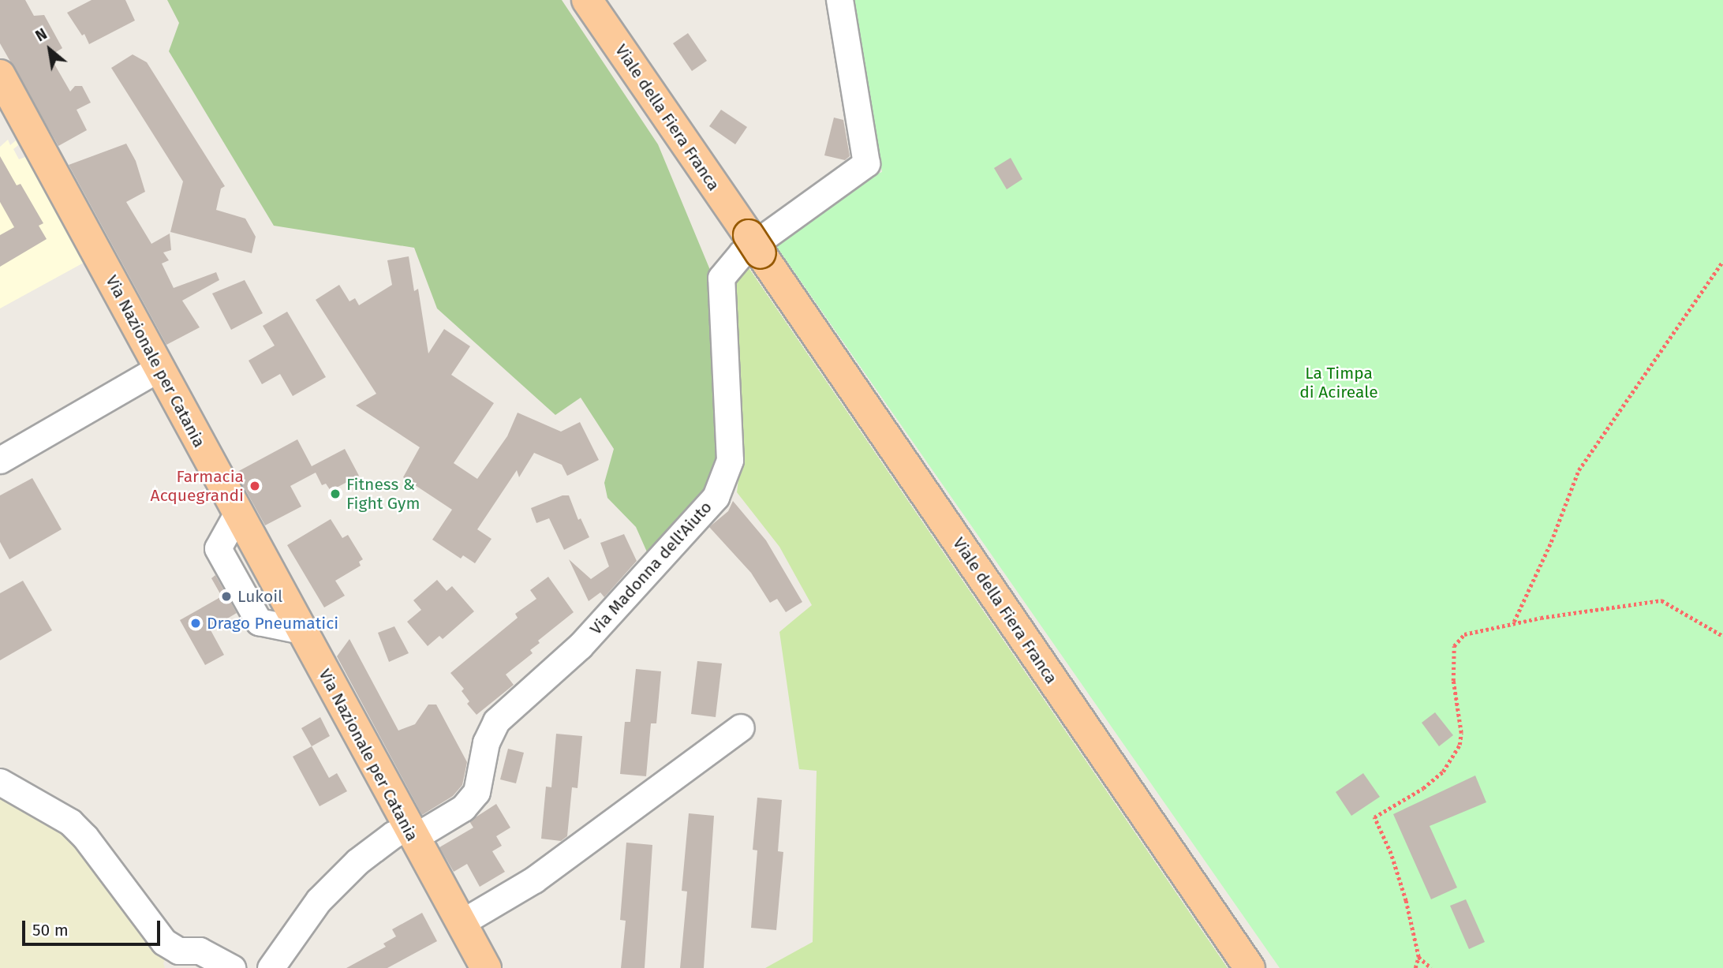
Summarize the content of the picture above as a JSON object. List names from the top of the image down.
{
  "streets": {
    "main road": ["Viale della Fiera Franca", "Via Nazionale per Catania"],
    "street": ["Via Madonna dell'Aiuto"]
  },
  "crossings": [
    ["Via Nazionale per Catania", "Via Madonna dell'Aiuto"]
  ],
  "parks": ["La Timpa di Acireale"],
  "places": [
    "Farmacia Acquegrandi",
    "Fitness & Fight Gym",
    "Lukoil",
    "Drago Pneumatici"
  ],
  "scale_bar": "50 m",
  "north": "top left"
}
